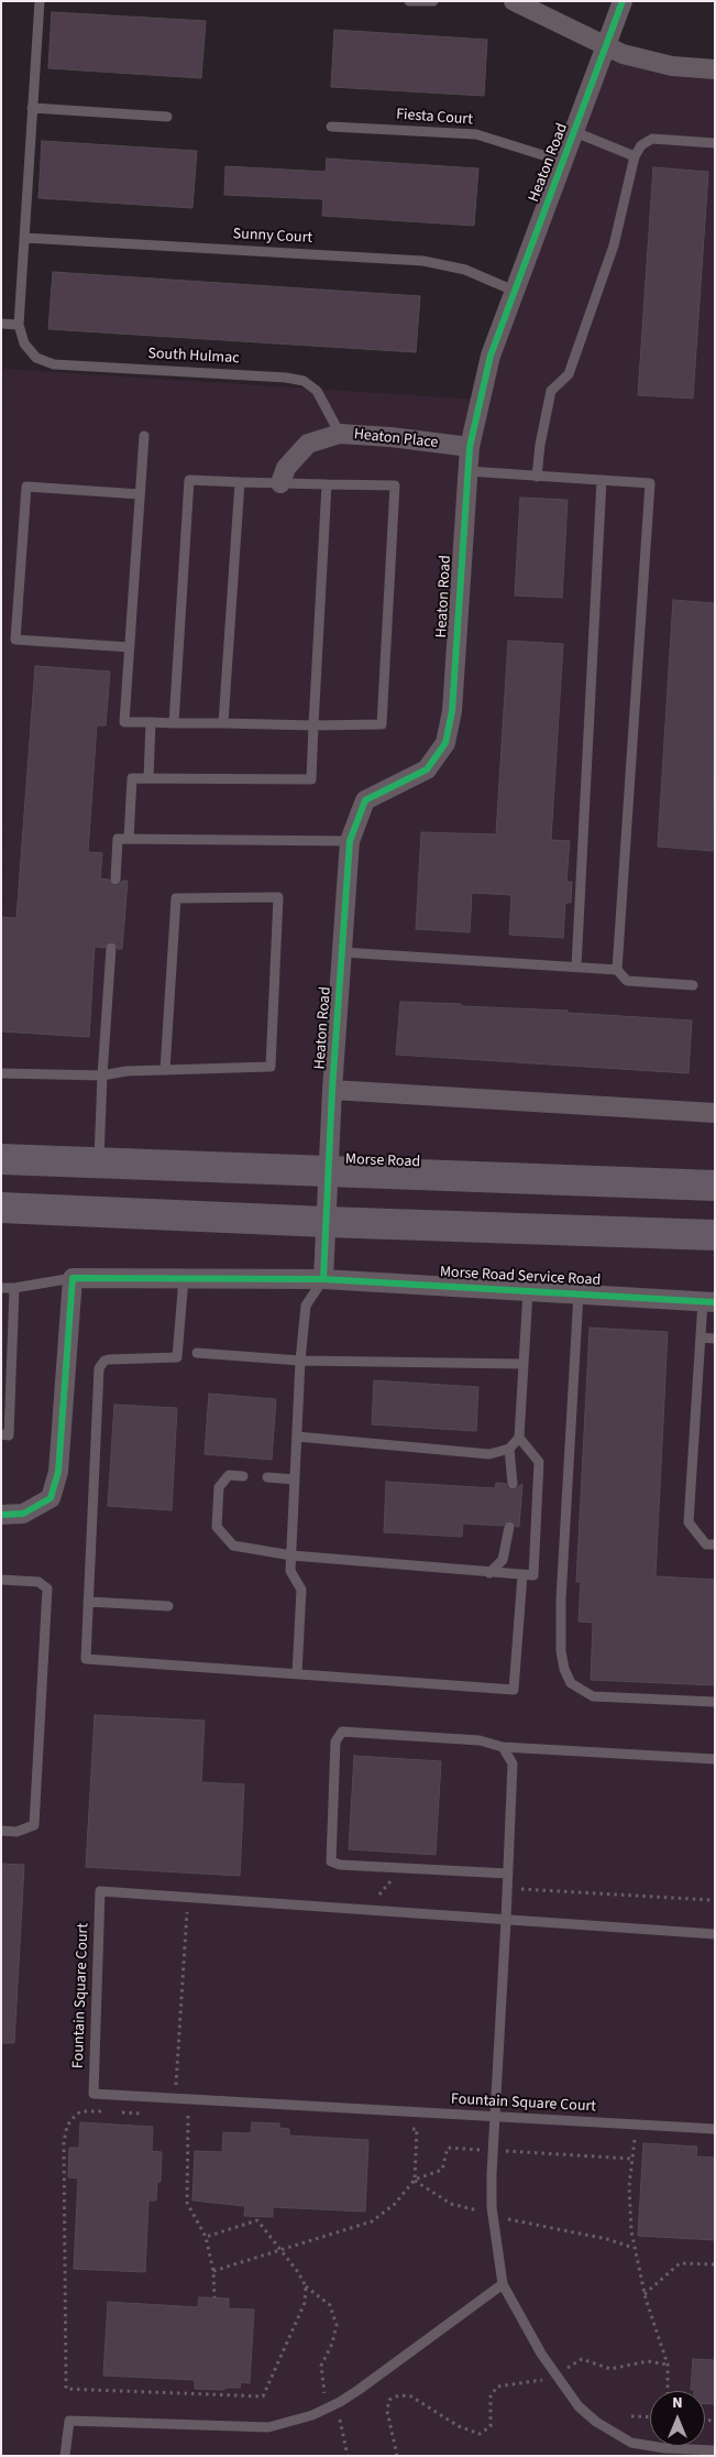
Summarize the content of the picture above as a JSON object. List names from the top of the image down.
{
  "streets": {
    "main road": ["Morse Road"],
    "street": ["Heaton Road", "Heaton Place", "Morse Road Service Road"],
    "lane": [
      "Fiesta Court",
      "Sunny Court",
      "South Hulmac",
      "Fountain Square Court"
    ]
  },
  "crossings": [
    ["Fiesta Court", "Heaton Road"],
    ["Heaton Road", "Sunny Court"],
    ["Heaton Road", "Heaton Place"],
    ["Heaton Road", "Morse Road"],
    ["South Hulmac", "Heaton Place"]
  ],
  "north": "top"
}
